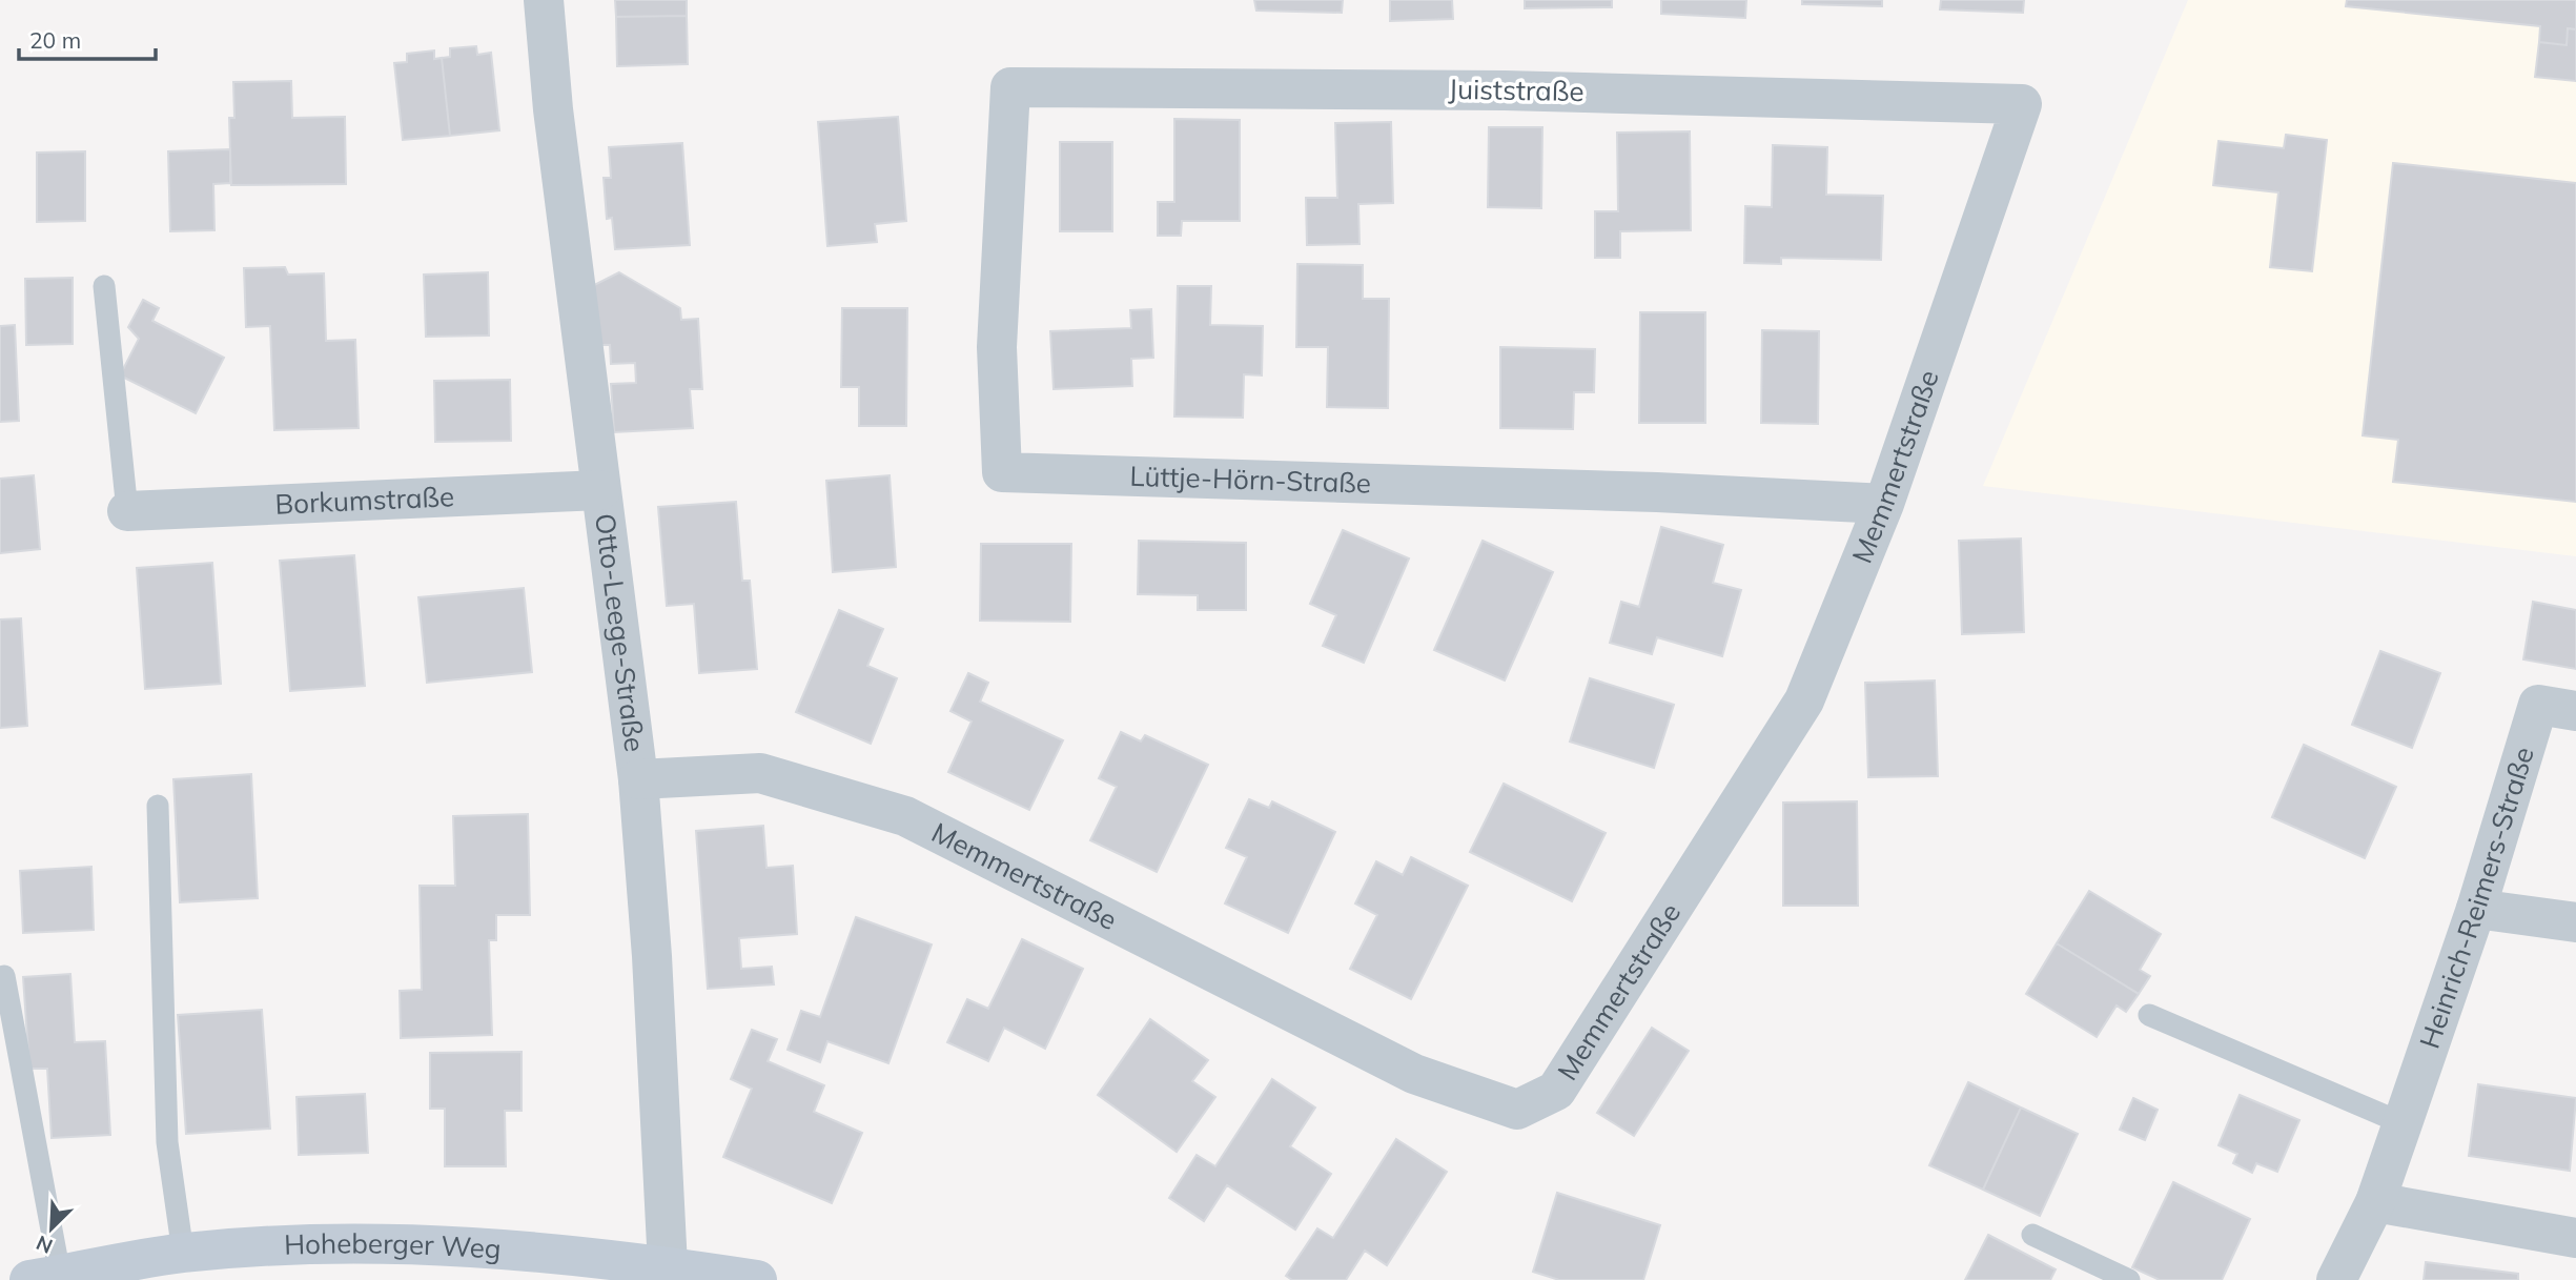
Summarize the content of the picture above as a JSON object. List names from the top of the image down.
{
  "streets": {
    "street": [
      "Juiststraße",
      "Memmertstraße",
      "Lüttje-Hörn-Straße",
      "Borkumstraße",
      "Otto-Leege-Straße",
      "Heinrich-Reimers-Straße",
      "Hoheberger Weg"
    ]
  },
  "crossings": [
    ["Juiststraße", "Memmertstraße"],
    ["Juiststraße", "Lüttje-Hörn-Straße"],
    ["Memmertstraße", "Lüttje-Hörn-Straße"],
    ["Memmertstraße", "Otto-Leege-Straße"],
    ["Borkumstraße", "Otto-Leege-Straße"],
    ["Otto-Leege-Straße", "Hoheberger Weg"]
  ],
  "scale_bar": "20 m",
  "north": "bottom left"
}
